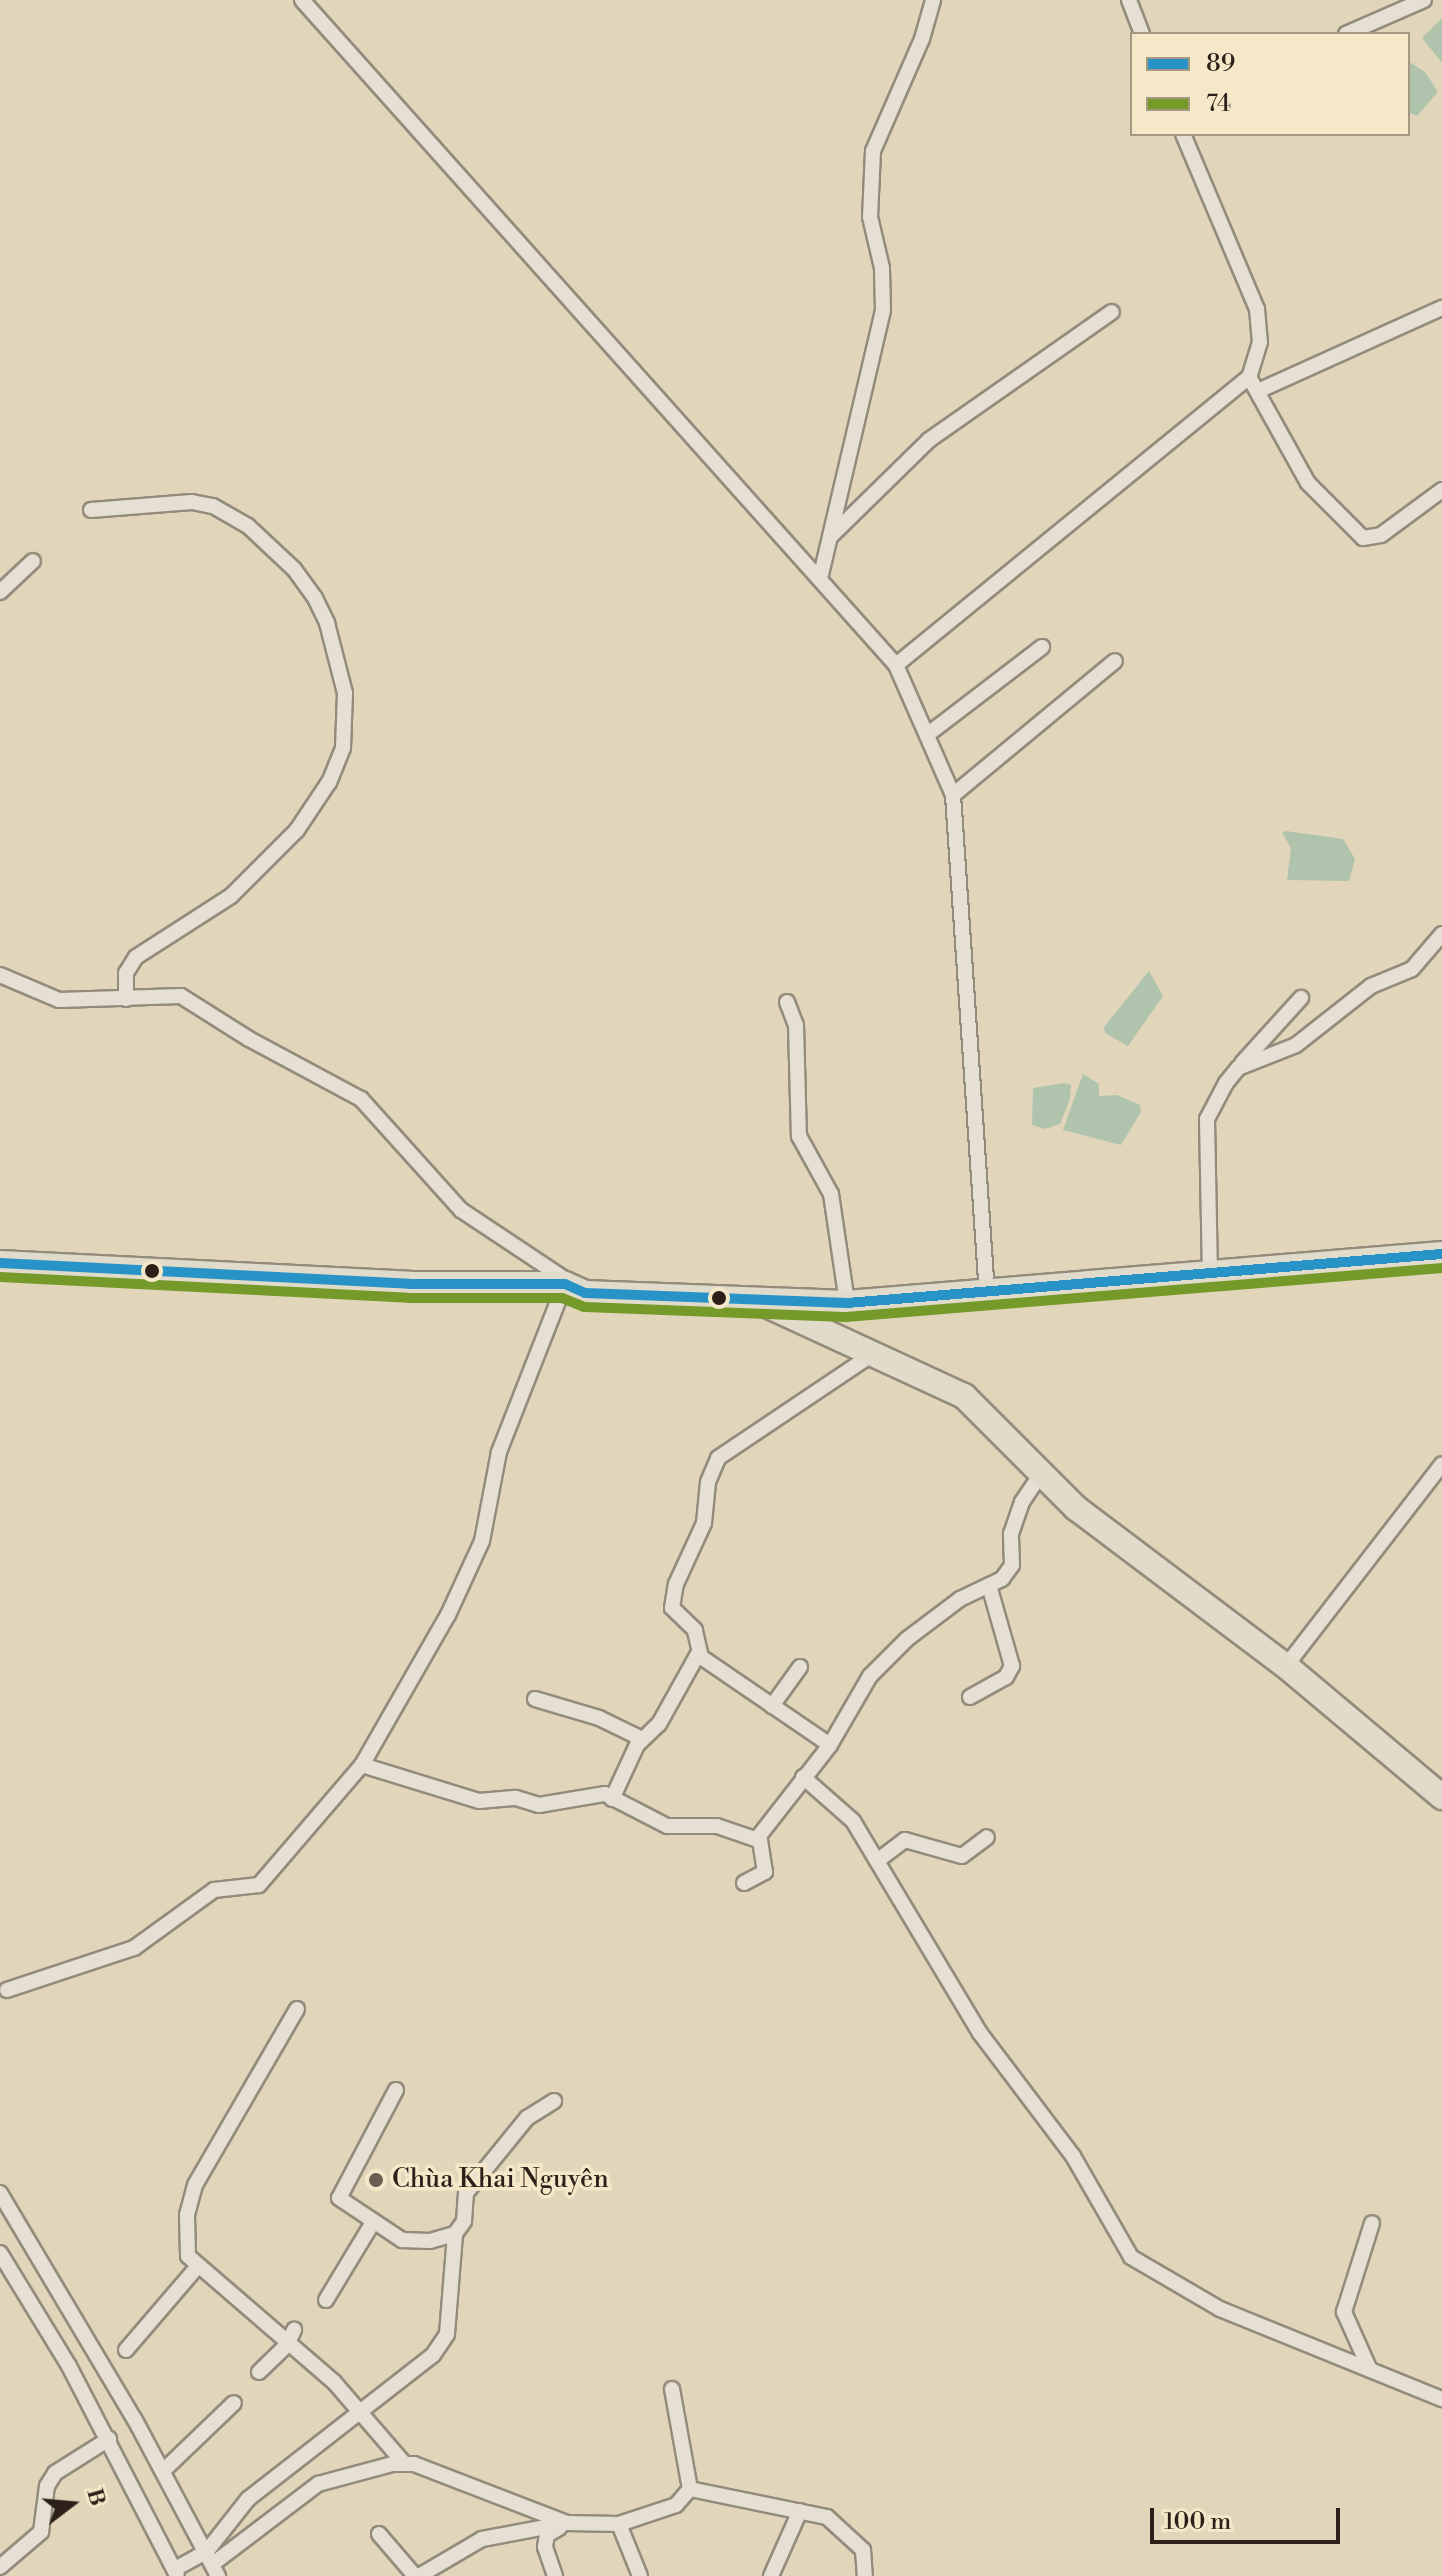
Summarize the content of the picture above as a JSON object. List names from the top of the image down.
{
  "places": ["Chùa Khai Nguyên"],
  "lines": ["transit line 89", "transit line 74"],
  "legend": ["89", "74"],
  "scale_bar": "100 m",
  "north": "right"
}
